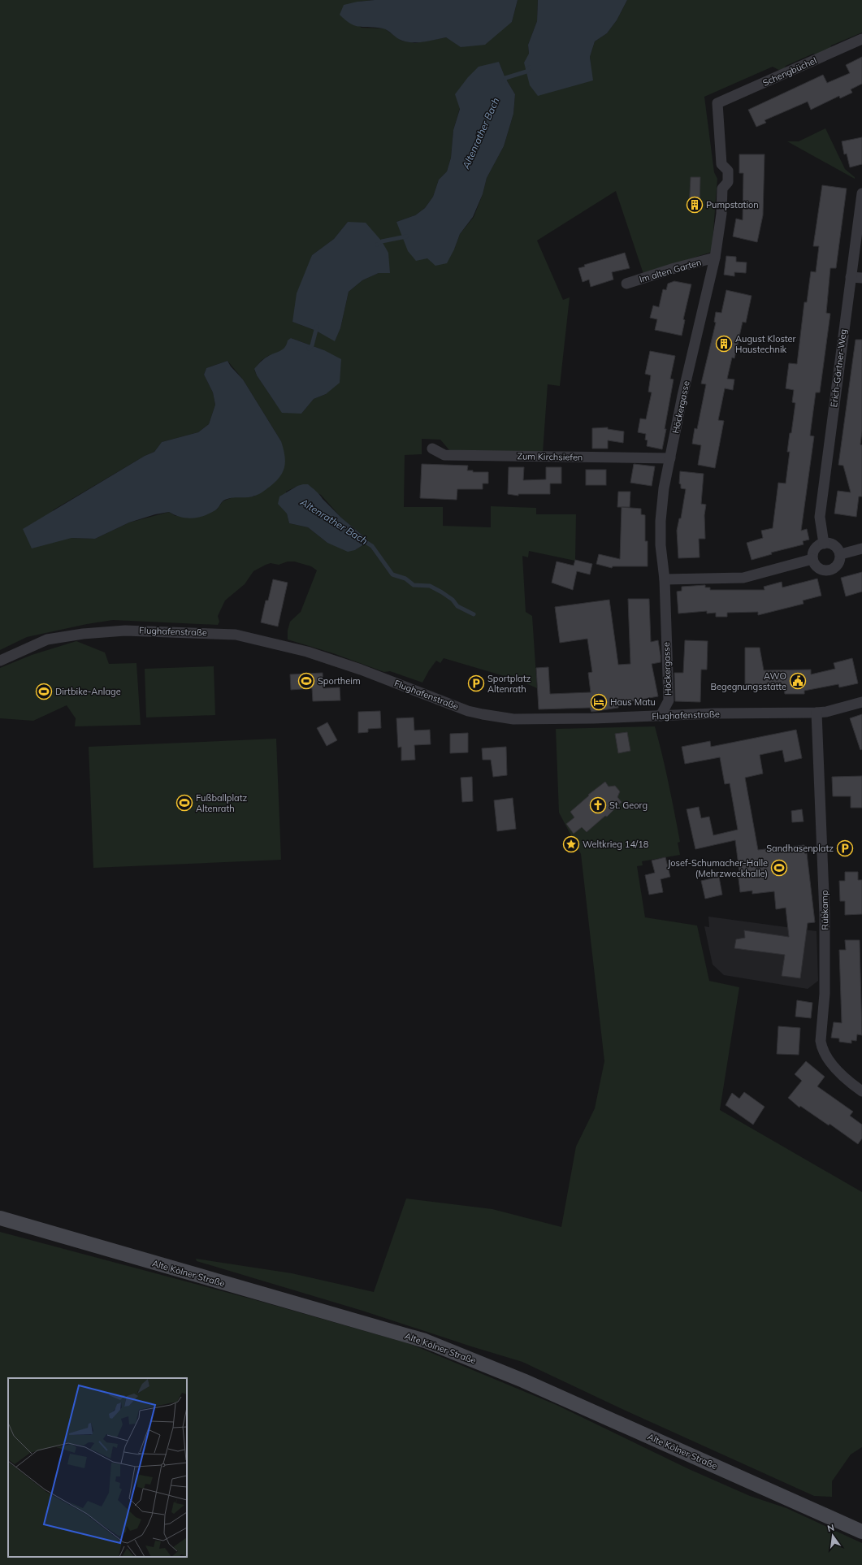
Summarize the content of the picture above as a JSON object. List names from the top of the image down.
{
  "streets": {
    "main road": ["Alte Kölner Straße"],
    "street": [
      "Schengbüchel",
      "Im alten Garten",
      "Erich-Gärtner-Weg",
      "Höckergasse",
      "Zum Kirchsiefen",
      "Flughafenstraße",
      "Rübkamp"
    ]
  },
  "crossings": [
    ["Schengbüchel", "Höckergasse"],
    ["Im alten Garten", "Höckergasse"],
    ["Höckergasse", "Zum Kirchsiefen"],
    ["Höckergasse", "Flughafenstraße"],
    ["Flughafenstraße", "Rübkamp"]
  ],
  "water": ["Altenrather Bach"],
  "places": {
    "building": ["Pumpstation", "August Kloster Haustechnik"],
    "sports": [
      "Sportheim",
      "Dirtbike-Anlage",
      "Fußballplatz Altenrath",
      "Josef-Schumacher-Halle (Mehrzweckhalle)"
    ],
    "public building": ["AWO Begegnungsstätte"],
    "parking": ["Sportplatz Altenrath", "Sandhasenplatz"],
    "hotel": ["Haus Matu"],
    "church": ["St. Georg"],
    "place": ["Weltkrieg 14/18"]
  },
  "north": "top"
}
